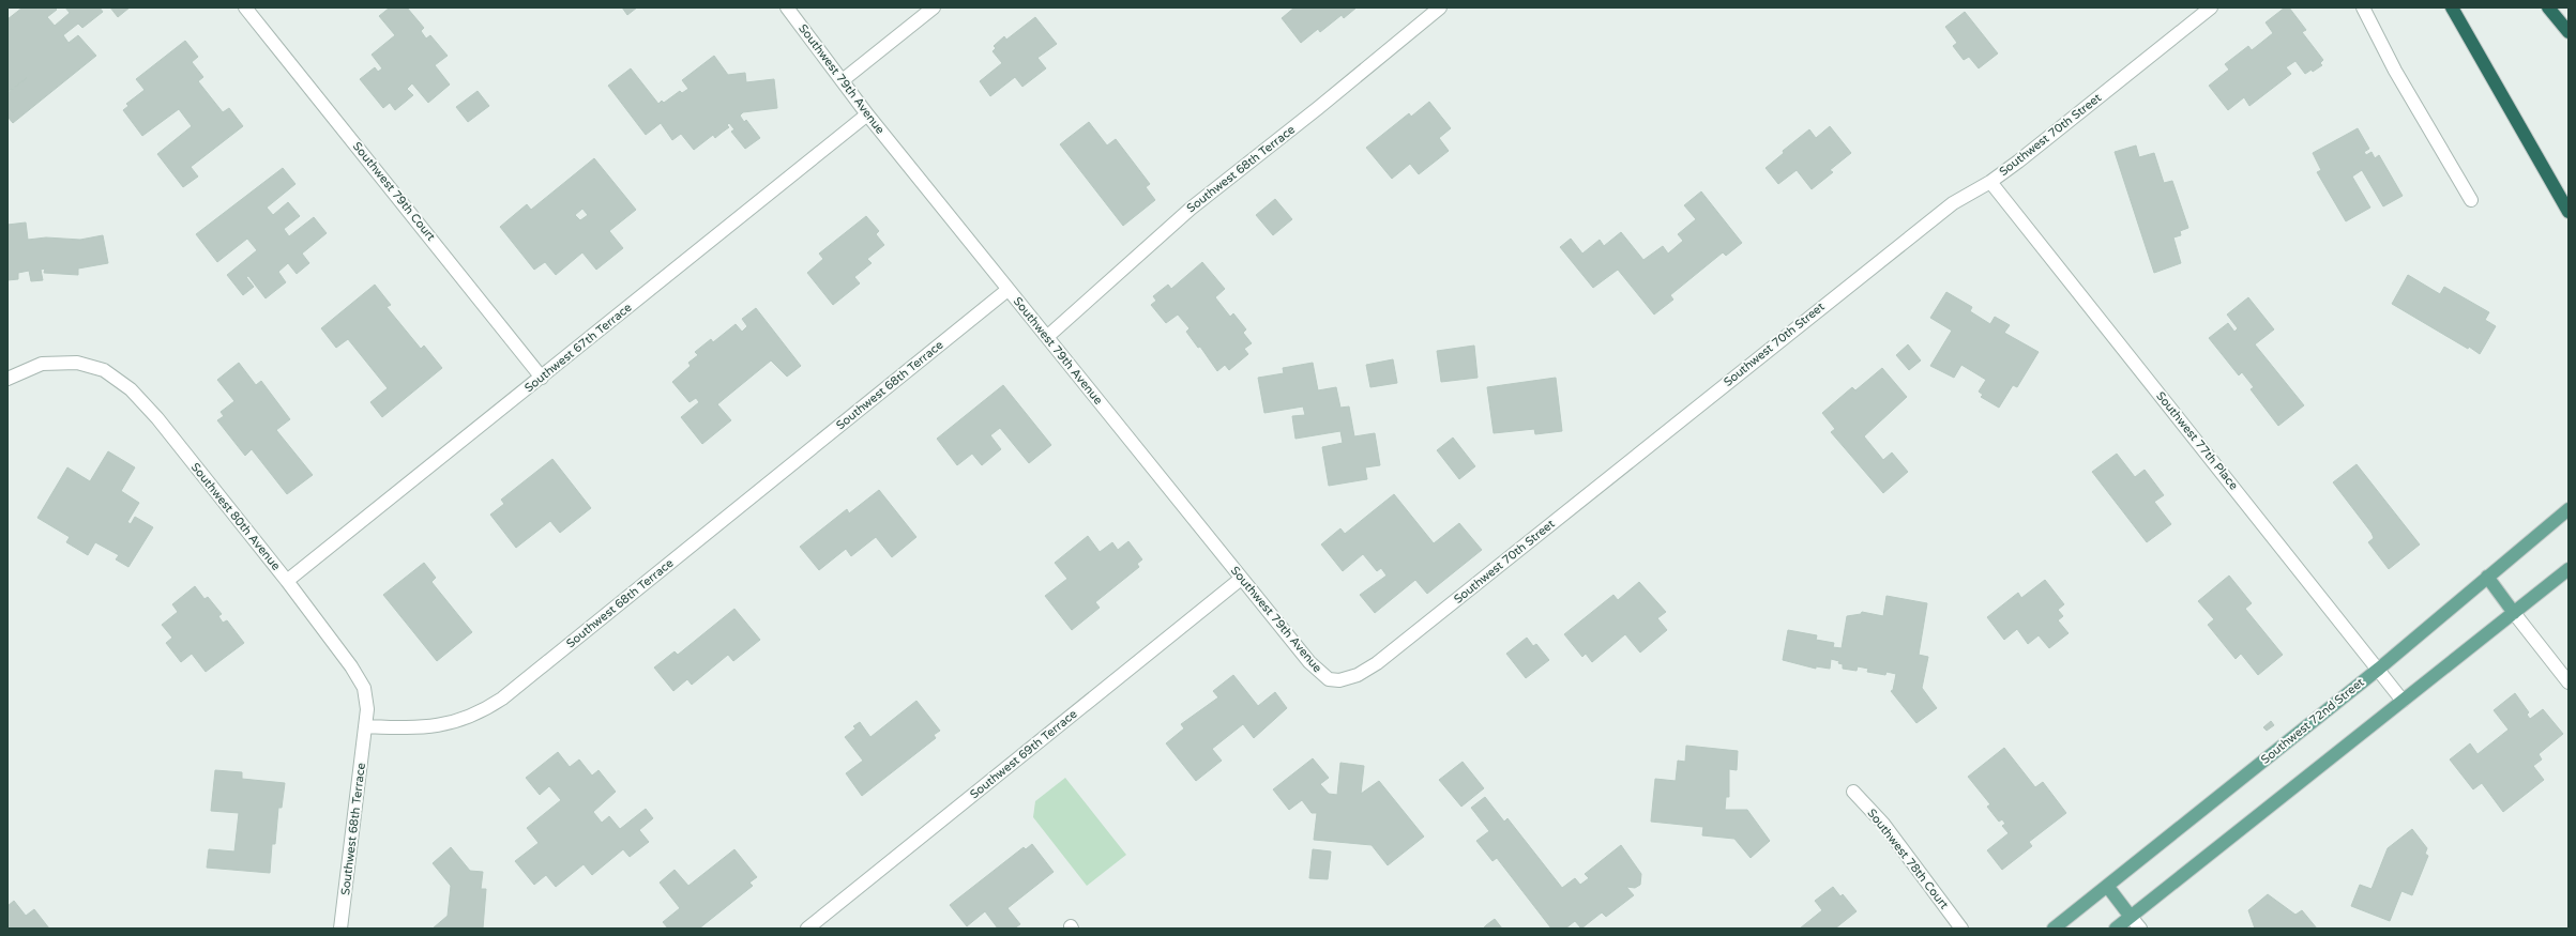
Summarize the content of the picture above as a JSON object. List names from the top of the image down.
{
  "streets": {
    "main road": ["Southwest 72nd Street"],
    "street": [
      "Southwest 79th Avenue",
      "Southwest 70th Street",
      "Southwest 68th Terrace",
      "Southwest 79th Court",
      "Southwest 67th Terrace",
      "Southwest 77th Place",
      "Southwest 80th Avenue",
      "Southwest 69th Terrace",
      "Southwest 78th Court"
    ]
  },
  "crossings": [
    ["Southwest 79th Avenue", "Southwest 70th Street"],
    ["Southwest 79th Avenue", "Southwest 68th Terrace"],
    ["Southwest 79th Avenue", "Southwest 67th Terrace"],
    ["Southwest 79th Avenue", "Southwest 69th Terrace"],
    ["Southwest 70th Street", "Southwest 77th Place"],
    ["Southwest 68th Terrace", "Southwest 80th Avenue"],
    ["Southwest 79th Court", "Southwest 67th Terrace"],
    ["Southwest 67th Terrace", "Southwest 80th Avenue"],
    ["Southwest 77th Place", "Southwest 72nd Street"]
  ]
}
